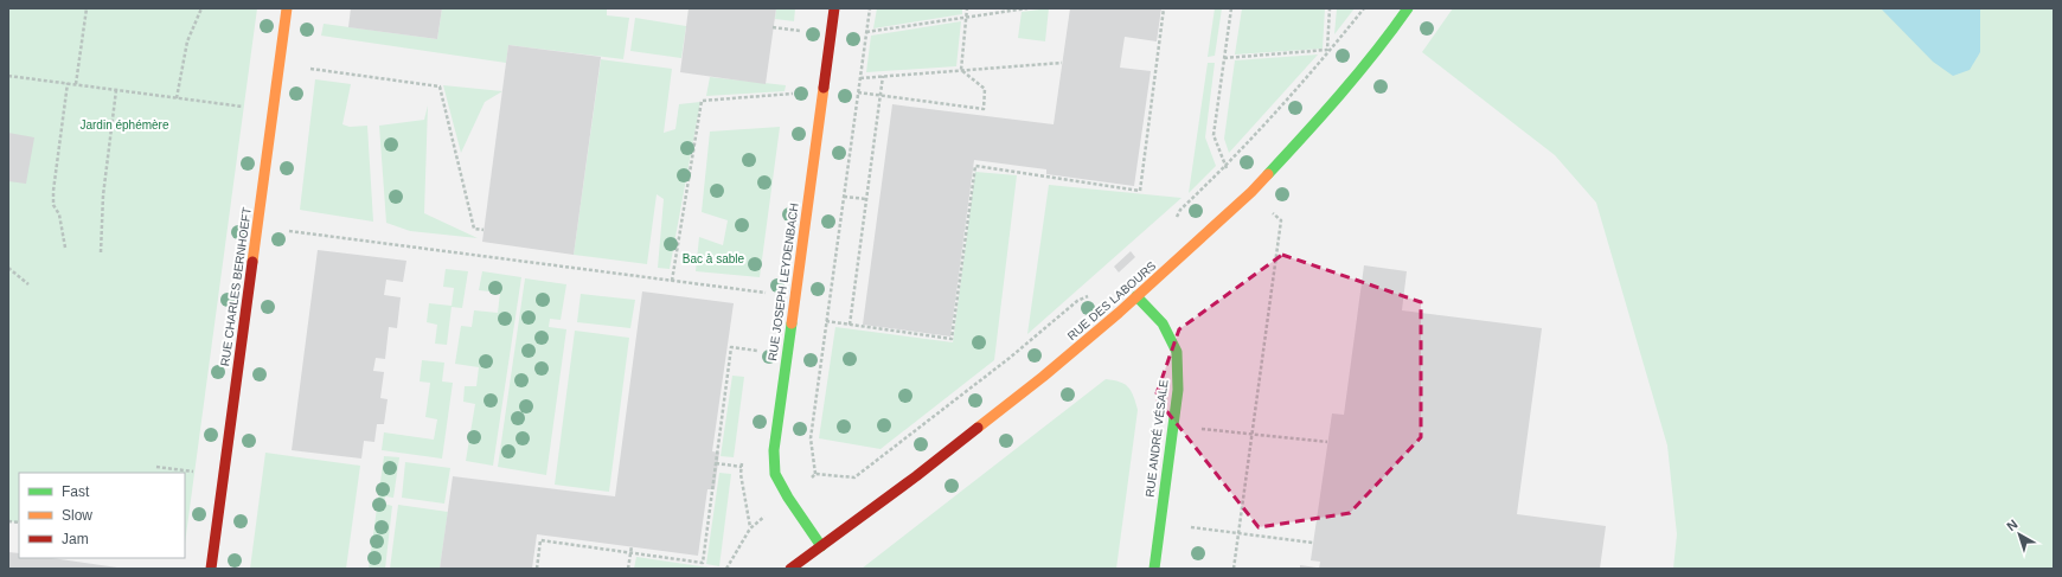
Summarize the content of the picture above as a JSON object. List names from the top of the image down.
{
  "streets": {
    "street": [
      "RUE JOSEPH LEYDENBACH",
      "RUE CHARLES BERNHOEFT",
      "RUE DES LABOURS",
      "RUE ANDRÉ VÉSALE"
    ]
  },
  "crossings": [
    ["RUE JOSEPH LEYDENBACH", "RUE DES LABOURS"],
    ["RUE DES LABOURS", "RUE ANDRÉ VÉSALE"]
  ],
  "parks": ["Jardin éphémère", "Bac à sable"],
  "legend": ["Fast", "Slow", "Jam"],
  "north": "top left"
}
